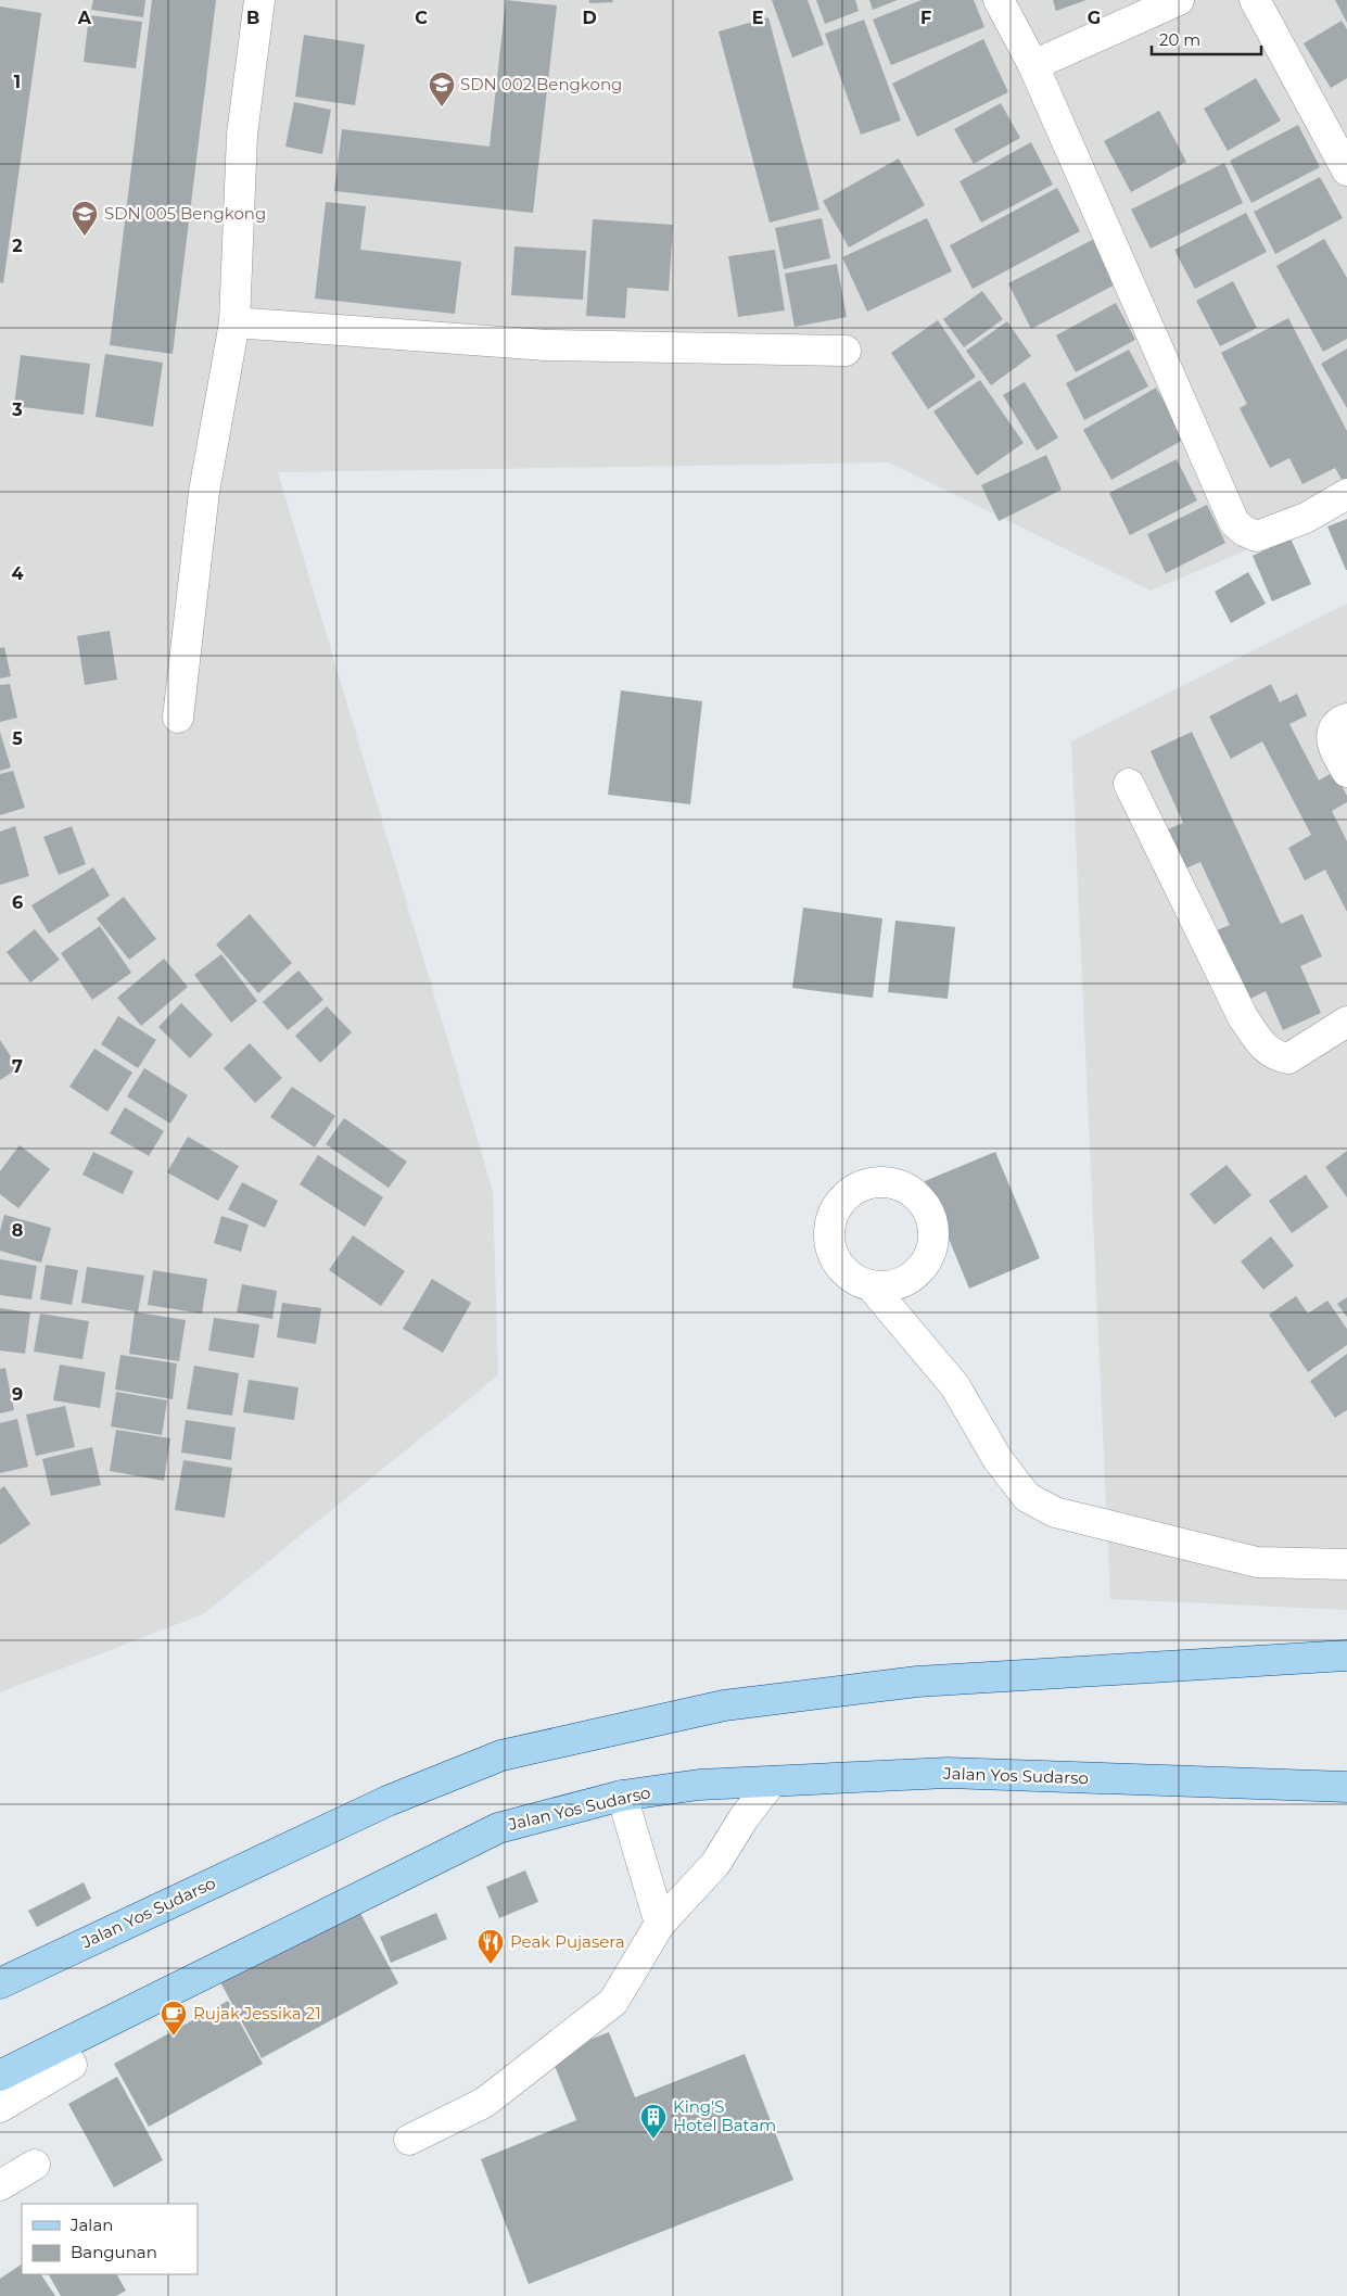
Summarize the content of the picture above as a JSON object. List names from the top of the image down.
{
  "streets": {
    "main road": ["Jalan Yos Sudarso"]
  },
  "places": {
    "school or university": ["SDN 002 Bengkong", "SDN 005 Bengkong"],
    "restaurant": ["Peak Pujasera"],
    "cafe": ["Rujak Jessika 21"],
    "building": ["King'S Hotel Batam"]
  },
  "legend": ["Jalan", "Bangunan"],
  "scale_bar": "20 m",
  "grid": {
    "columns": [
      "A",
      "B",
      "C",
      "D",
      "E",
      "F",
      "G"
    ],
    "rows": [
      "1",
      "2",
      "3",
      "4",
      "5",
      "6",
      "7",
      "8",
      "9"
    ]
  }
}
